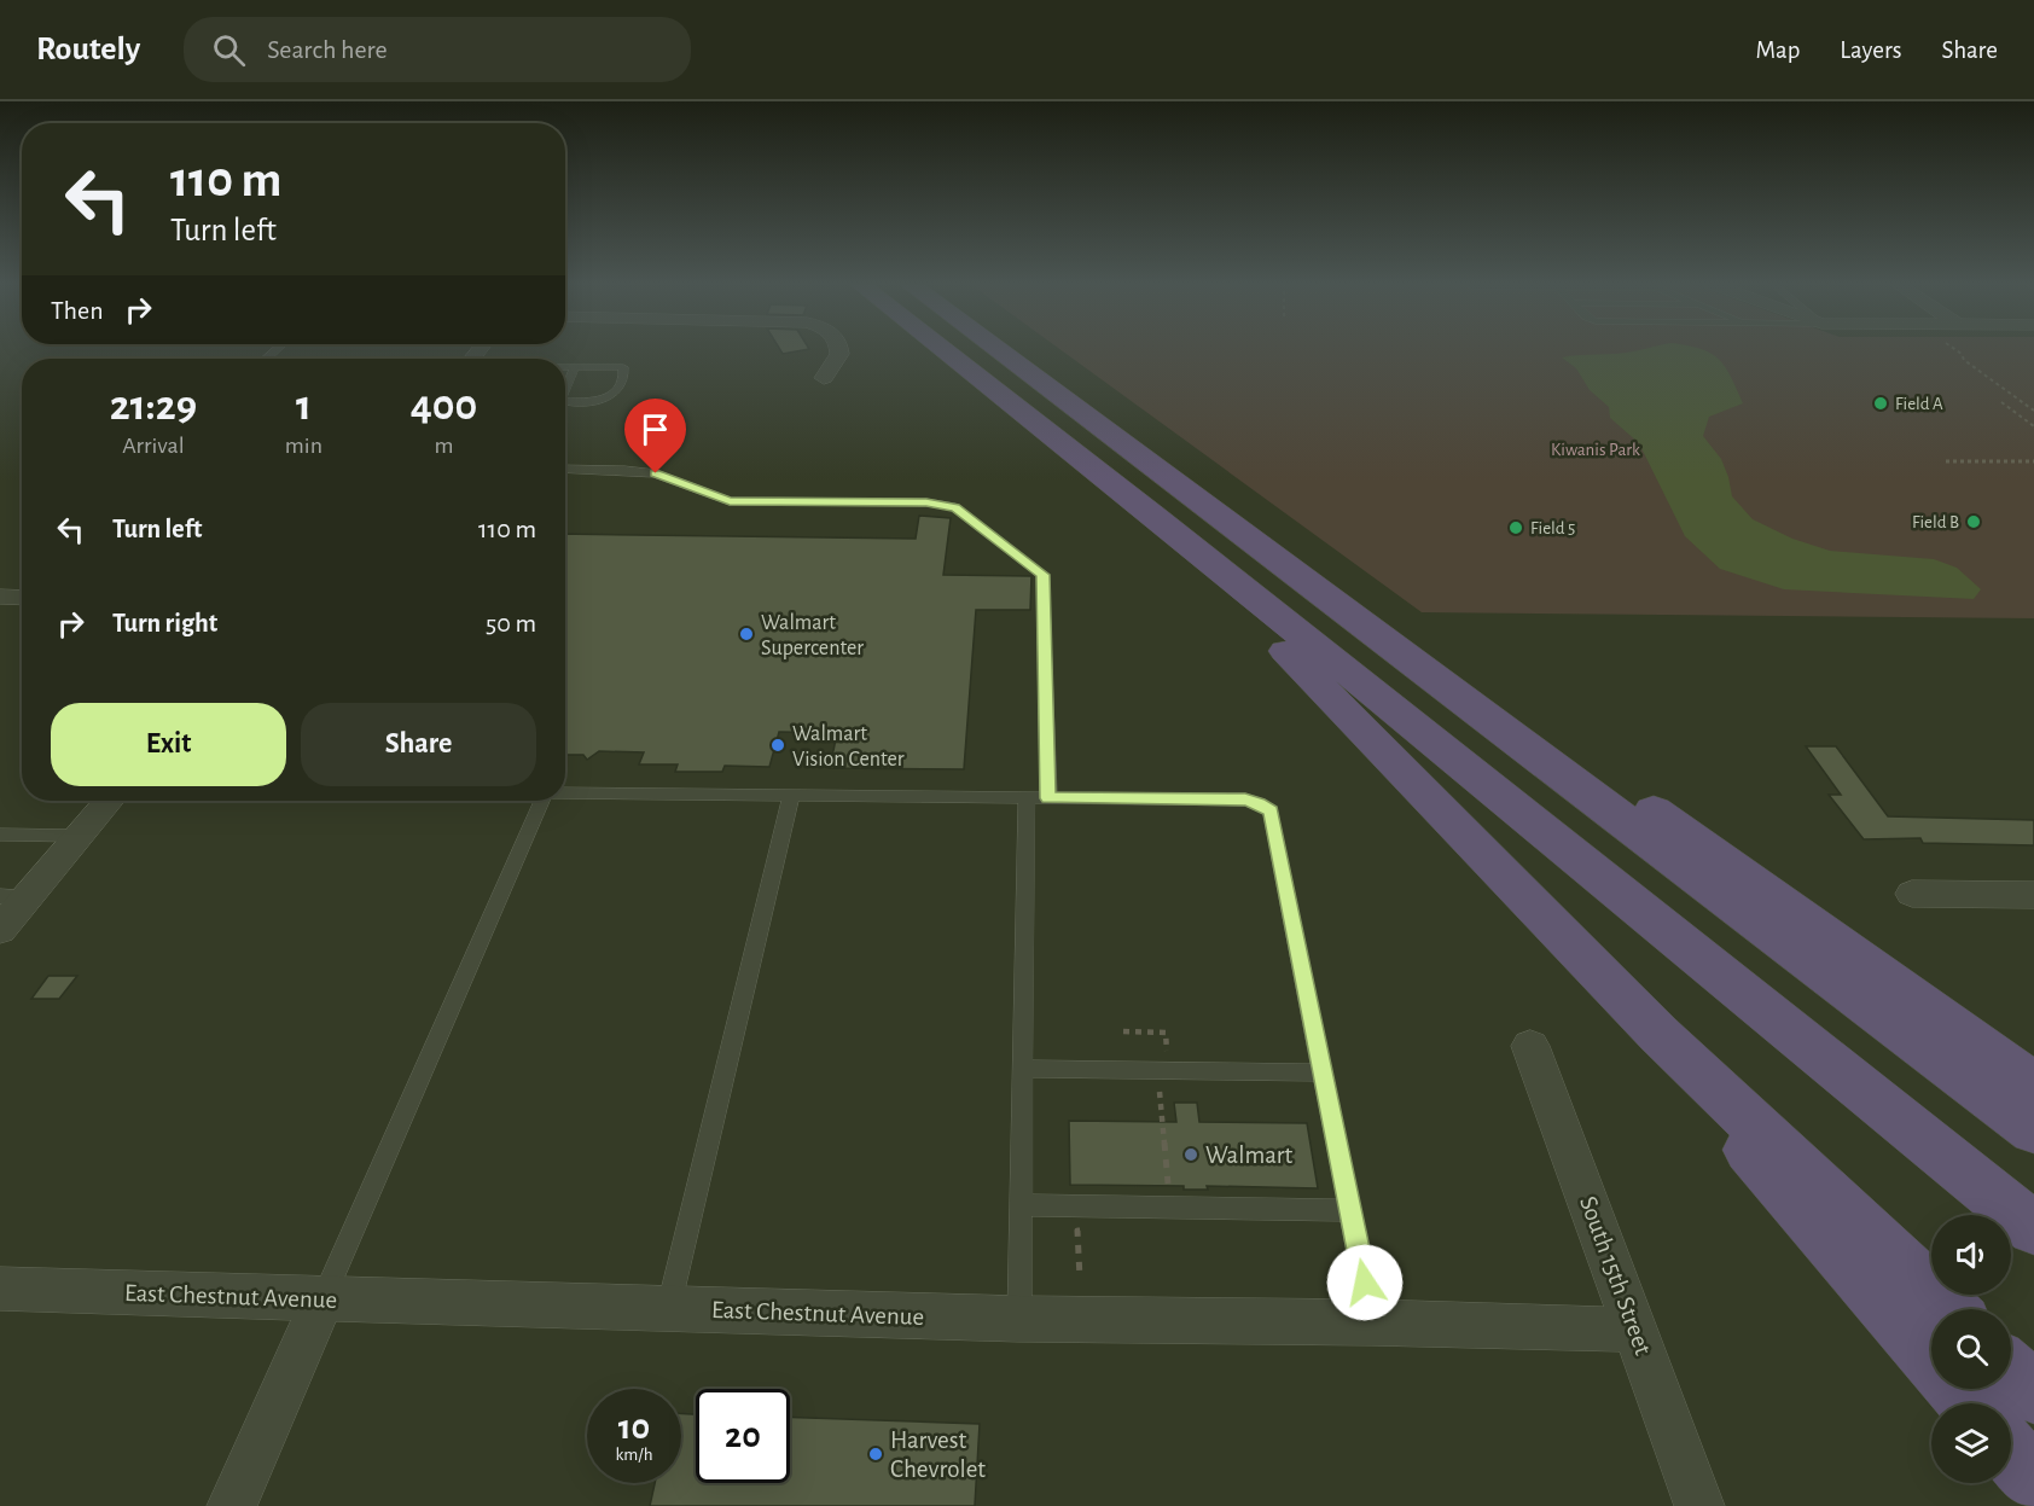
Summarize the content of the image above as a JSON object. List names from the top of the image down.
{
  "streets": {
    "street": ["South 15th Street", "East Chestnut Avenue"]
  },
  "crossings": [
    ["South 15th Street", "East Chestnut Avenue"]
  ],
  "parks": ["Kiwanis Park"],
  "places": [
    "Field A",
    "Field B",
    "Field 5",
    "Walmart Supercenter",
    "Walmart Vision Center",
    "Walmart",
    "Harvest Chevrolet"
  ],
  "page": {
    "header": "Routely",
    "search": "Search here",
    "nav": ["Map", "Layers", "Share"],
    "turn": ["110 m", "Turn left"],
    "then": "Then",
    "eta": [
      "21:29",
      "Arrival",
      "1",
      "min",
      "400",
      "m"
    ],
    "list": [
      {
        "name": "Turn left",
        "value": "110 m"
      },
      {
        "name": "Turn right",
        "value": "50 m"
      }
    ],
    "buttons": ["Exit", "Share"],
    "speed": "10 km/h",
    "limit": "20"
  }
}
